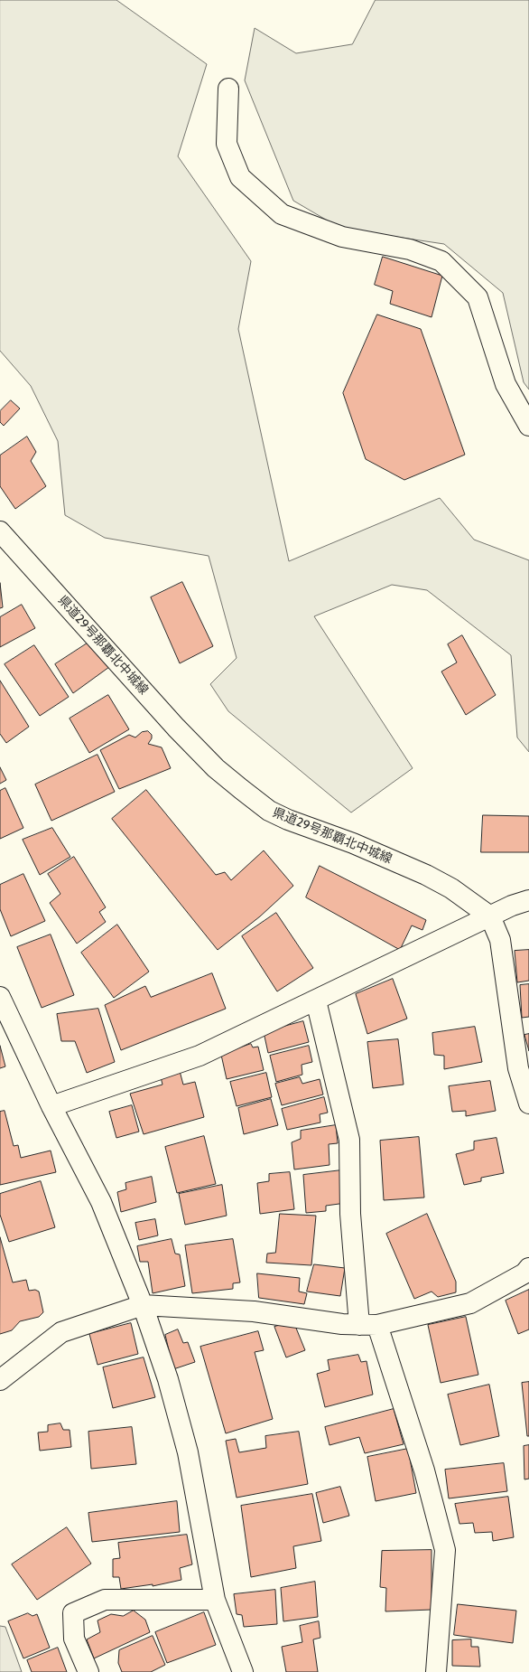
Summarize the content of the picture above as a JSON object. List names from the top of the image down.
{
  "streets": {
    "street": ["県道29号那覇北中城線"]
  }
}
